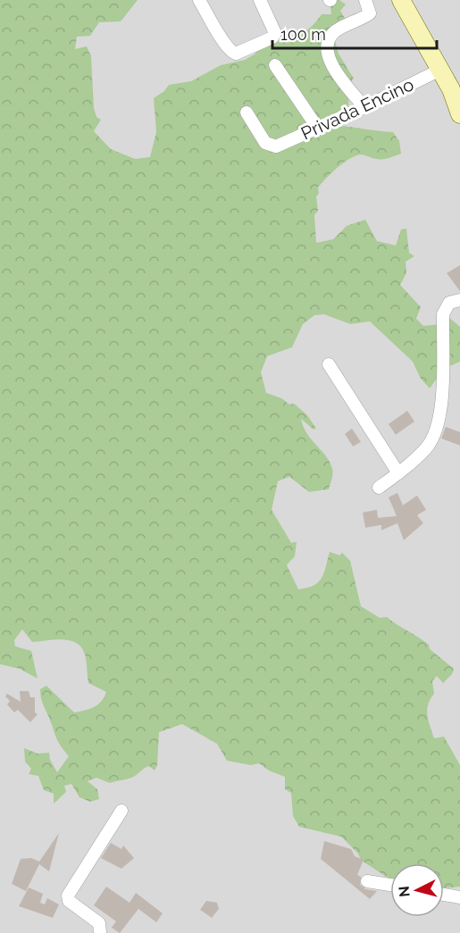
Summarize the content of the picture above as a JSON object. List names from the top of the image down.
{
  "streets": {
    "street": ["Privada Encino"]
  },
  "scale_bar": "100 m",
  "north": "left"
}
